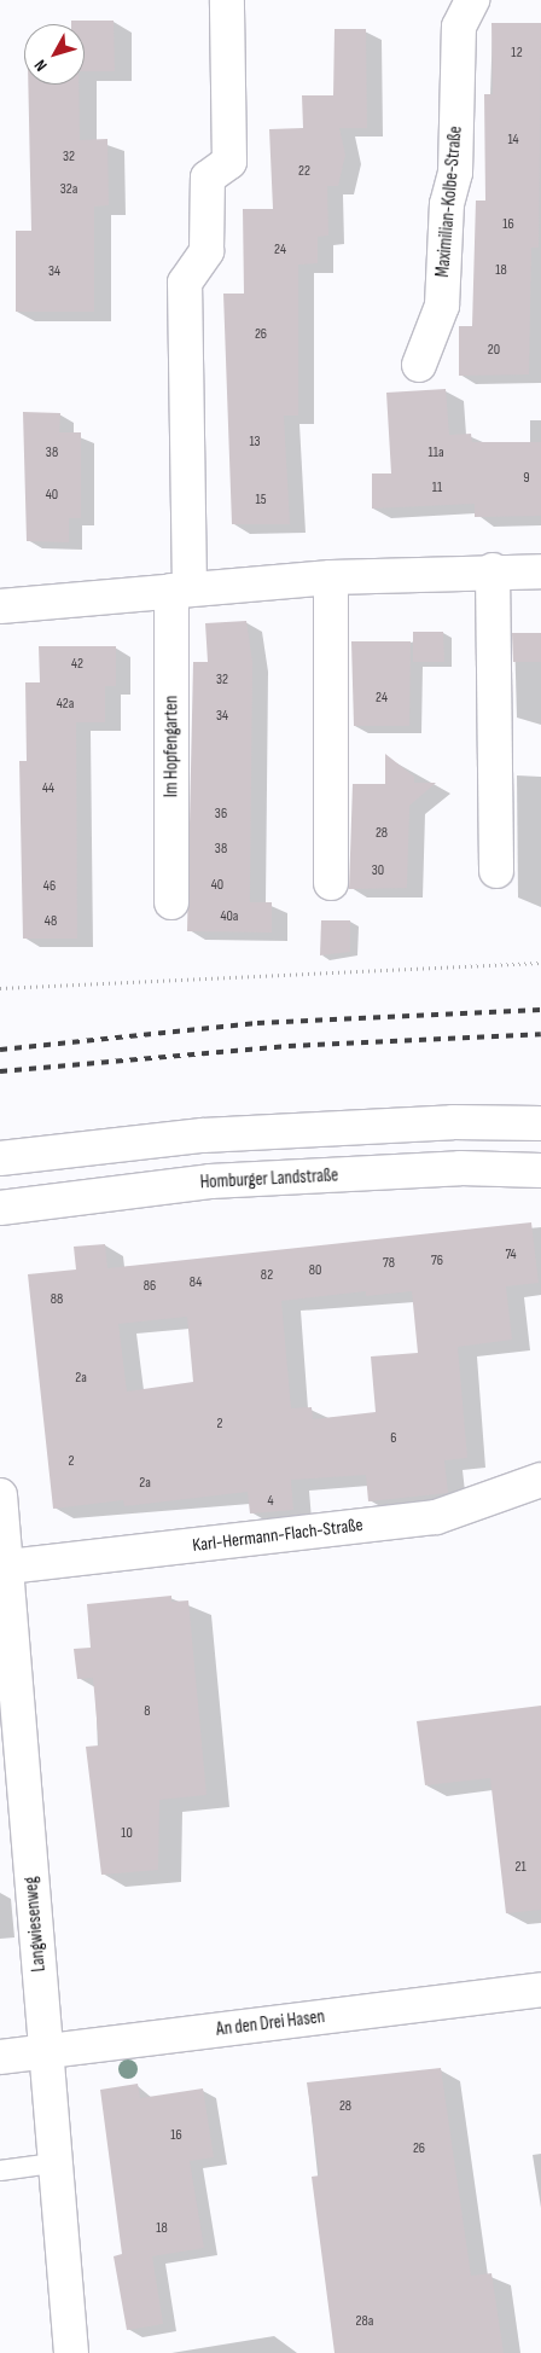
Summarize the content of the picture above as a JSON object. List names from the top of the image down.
{
  "streets": {
    "street": [
      "Maximilian-Kolbe-Straße",
      "Im Hopfengarten",
      "Homburger Landstraße",
      "Karl-Hermann-Flach-Straße",
      "Langwiesenweg",
      "An den Drei Hasen"
    ]
  },
  "crossings": [
    ["Karl-Hermann-Flach-Straße", "Langwiesenweg"],
    ["Langwiesenweg", "An den Drei Hasen"]
  ],
  "house_numbers": [
    "12",
    "14",
    "32",
    "22",
    "32a",
    "16",
    "24",
    "18",
    "34",
    "26",
    "20",
    "13",
    "38",
    "11a",
    "9",
    "11",
    "40",
    "15",
    "42",
    "32",
    "24",
    "42a",
    "34",
    "44",
    "36",
    "28",
    "38",
    "30",
    "40",
    "46",
    "40a",
    "48",
    "74",
    "76",
    "78",
    "80",
    "82",
    "84",
    "86",
    "88",
    "2a",
    "2",
    "6",
    "2",
    "2a",
    "4",
    "8",
    "10",
    "21",
    "28",
    "16",
    "26",
    "18",
    "28a"
  ],
  "north": "bottom left"
}
